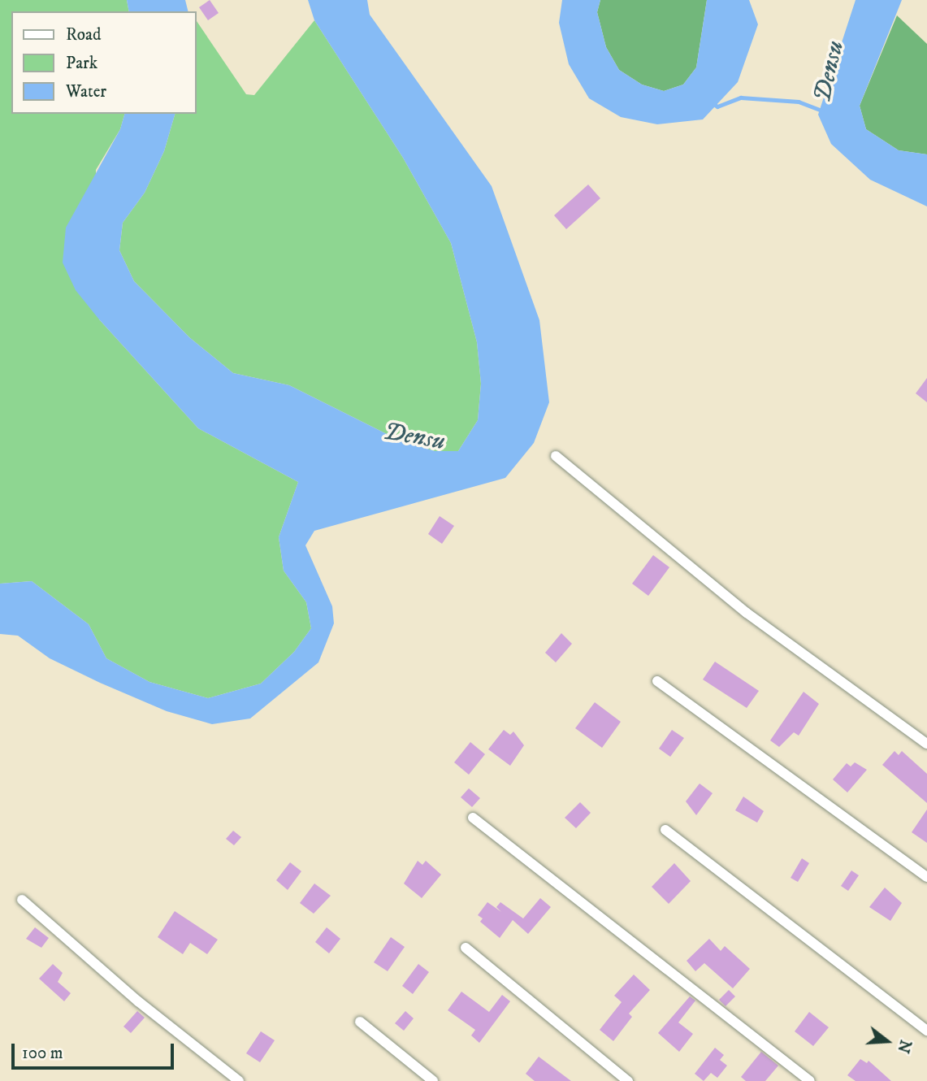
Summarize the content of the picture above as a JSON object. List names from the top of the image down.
{
  "water": ["Densu"],
  "legend": ["Road", "Park", "Water"],
  "scale_bar": "100 m",
  "north": "right"
}
